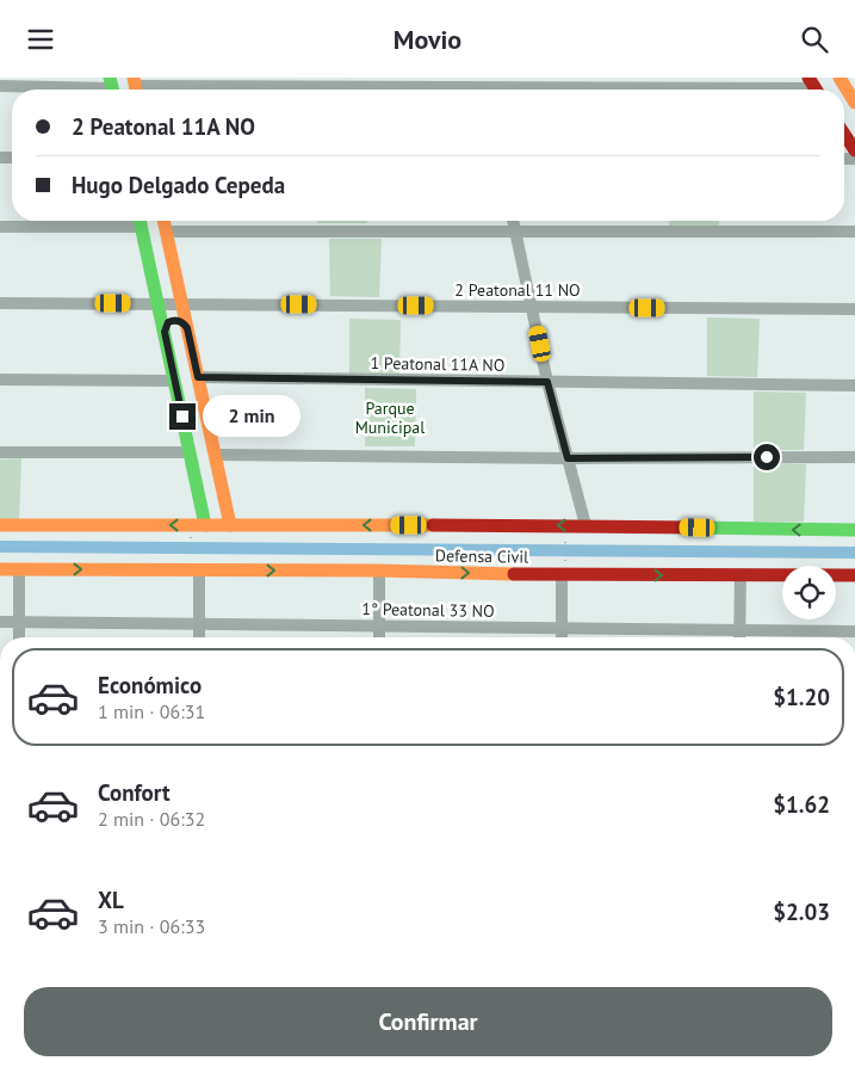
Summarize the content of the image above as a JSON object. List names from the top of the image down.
{
  "streets": {
    "street": [
      "2 Peatonal 11 NO",
      "1 Peatonal 11A NO",
      "Defensa Civil",
      "1° Peatonal 33 NO"
    ]
  },
  "parks": ["Parque Municipal"],
  "page": {
    "header": "Movio",
    "banner": ["2 Peatonal 11A NO", "Hugo Delgado Cepeda"],
    "bubble": "2 min",
    "list": [
      {
        "name": "Económico",
        "note": "1 min · 06:31",
        "value": "$1.20"
      },
      {
        "name": "Confort",
        "note": "2 min · 06:32",
        "value": "$1.62"
      },
      {
        "name": "XL",
        "note": "3 min · 06:33",
        "value": "$2.03"
      }
    ],
    "buttons": "Confirmar"
  }
}
